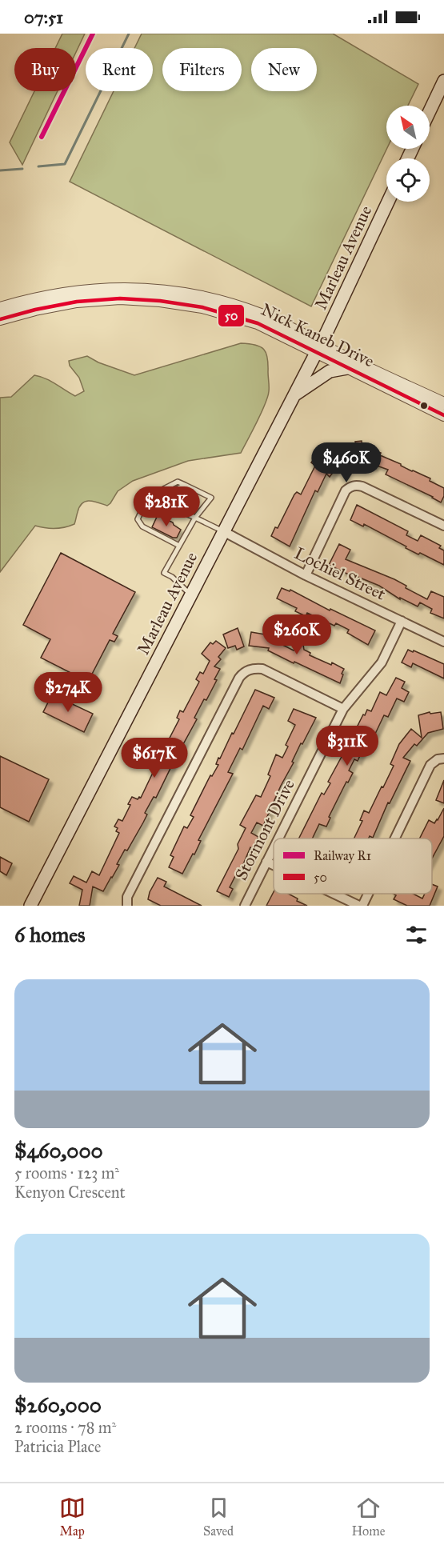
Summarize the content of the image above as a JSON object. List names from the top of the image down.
{
  "streets": {
    "main road": ["Marleau Avenue"],
    "street": ["Nick Kaneb Drive", "Lochiel Street", "Stormont Drive"]
  },
  "crossings": [
    ["Marleau Avenue", "Nick Kaneb Drive"],
    ["Marleau Avenue", "Lochiel Street"],
    ["Lochiel Street", "Stormont Drive"]
  ],
  "lines": ["rail line R1", "transit line 50"],
  "legend": ["Railway R1", "50"],
  "north": "top left",
  "page": {
    "status": "07:51",
    "chip": [
      "Buy",
      "Rent",
      "Filters",
      "New"
    ],
    "price": [
      "$460K",
      "$281K",
      "$260K",
      "$274K",
      "$311K",
      "$617K"
    ],
    "heading": "6 homes",
    "list": [
      {
        "name": "$460,000",
        "note": "5 rooms · 123 m² · Kenyon Crescent"
      },
      {
        "name": "$260,000",
        "note": "2 rooms · 78 m² · Patricia Place"
      }
    ],
    "tabs": ["Map", "Saved", "Home"]
  }
}
